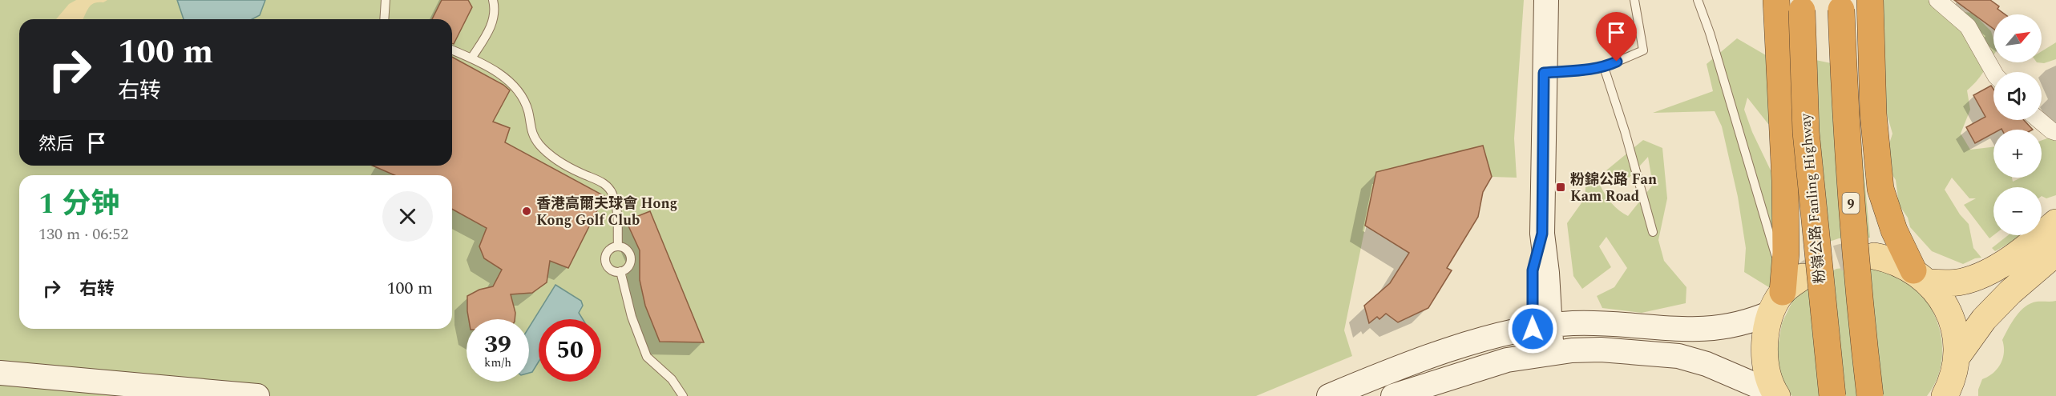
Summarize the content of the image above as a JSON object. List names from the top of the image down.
{
  "streets": {
    "highway": ["粉嶺公路 Fanling Highway", "9"]
  },
  "places": {
    "transit": ["粉錦公路 Fan Kam Road"],
    "other": ["香港高爾夫球會 Hong Kong Golf Club"]
  },
  "north": "top right",
  "page": {
    "map_buttons": ["+", "−"],
    "turn": ["100 m", "右转"],
    "then": "然后",
    "heading": ["1 分钟", "130 m · 06:52"],
    "list": [
      {
        "name": "右转",
        "value": "100 m"
      }
    ],
    "speed": "39 km/h",
    "limit": "50"
  }
}
